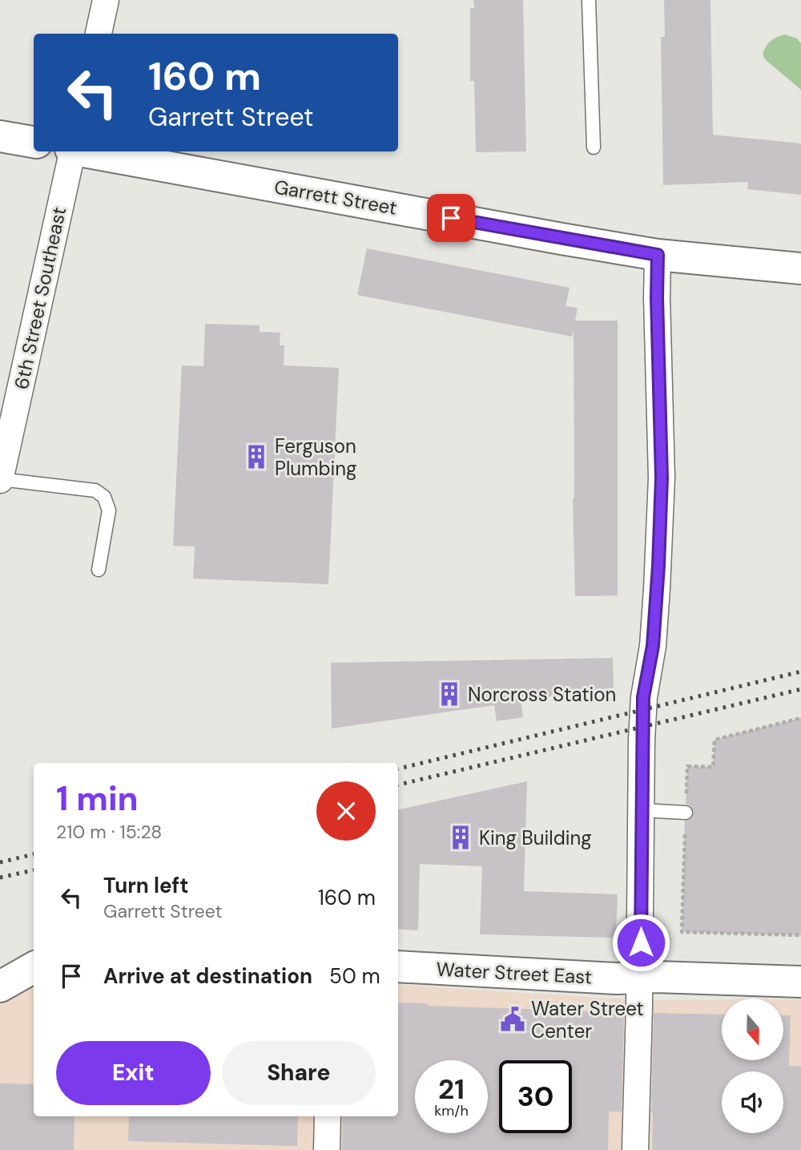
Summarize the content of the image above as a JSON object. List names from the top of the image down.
{
  "streets": {
    "street": ["Garrett Street", "6th Street Southeast", "Water Street East"]
  },
  "places": {
    "building": ["Ferguson Plumbing", "Norcross Station", "King Building"],
    "public building": ["Water Street Center"]
  },
  "north": "bottom",
  "page": {
    "turn": ["160 m", "Garrett Street"],
    "heading": ["1 min", "210 m · 15:28"],
    "list": [
      {
        "name": "Turn left",
        "note": "Garrett Street",
        "value": "160 m"
      },
      {
        "name": "Arrive at destination",
        "value": "50 m"
      }
    ],
    "buttons": ["Exit", "Share"],
    "speed": "21 km/h",
    "limit": "30"
  }
}
